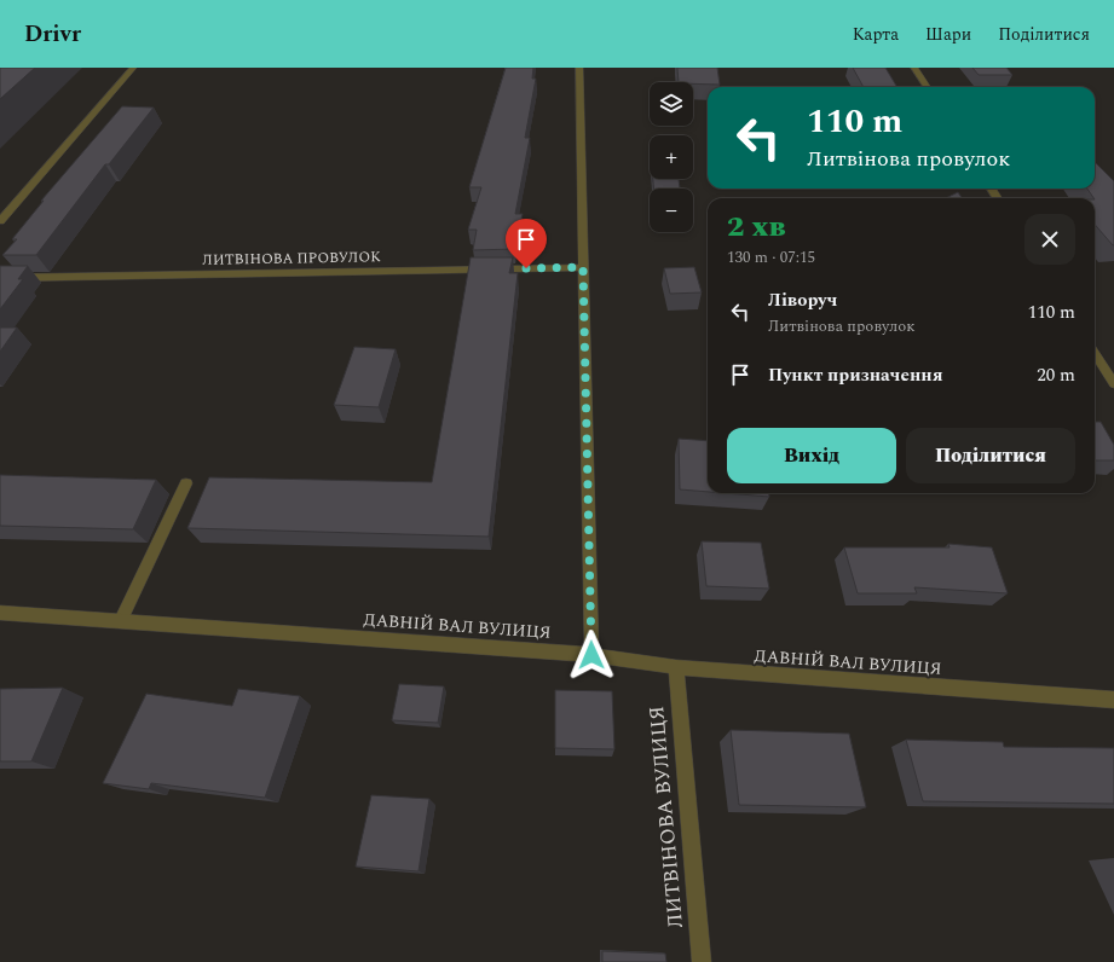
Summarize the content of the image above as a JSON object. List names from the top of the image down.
{
  "streets": {
    "street": ["ЛИТВІНОВА ПРОВУЛОК", "ДАВНІЙ ВАЛ ВУЛИЦЯ", "ЛИТВІНОВА ВУЛИЦЯ"]
  },
  "crossings": [
    ["ДАВНІЙ ВАЛ ВУЛИЦЯ", "ЛИТВІНОВА ВУЛИЦЯ"]
  ],
  "page": {
    "header": "Drivr",
    "nav": ["Карта", "Шари", "Поділитися"],
    "map_buttons": ["+", "−"],
    "turn": ["110 m", "Литвінова провулок"],
    "heading": ["2 хв", "130 m · 07:15"],
    "list": [
      {
        "name": "Ліворуч",
        "note": "Литвінова провулок",
        "value": "110 m"
      },
      {
        "name": "Пункт призначення",
        "value": "20 m"
      }
    ],
    "buttons": ["Вихід", "Поділитися"]
  }
}
